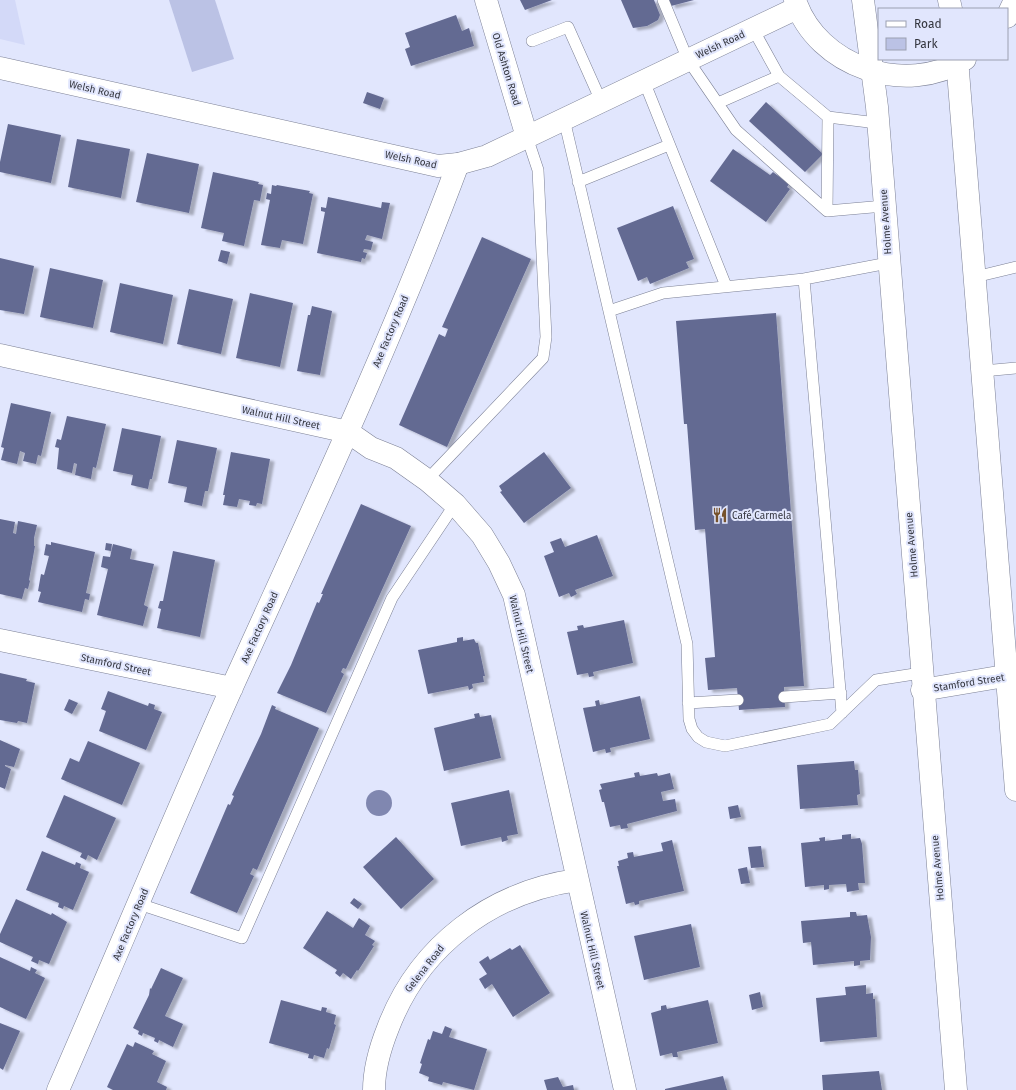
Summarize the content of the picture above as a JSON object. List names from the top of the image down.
{
  "streets": {
    "street": [
      "Welsh Road",
      "Old Ashton Road",
      "Holme Avenue",
      "Axe Factory Road",
      "Walnut Hill Street",
      "Stamford Street",
      "Gelena Road"
    ]
  },
  "crossings": [
    ["Welsh Road", "Old Ashton Road"],
    ["Welsh Road", "Axe Factory Road"],
    ["Holme Avenue", "Stamford Street"],
    ["Axe Factory Road", "Walnut Hill Street"],
    ["Axe Factory Road", "Stamford Street"],
    ["Walnut Hill Street", "Gelena Road"]
  ],
  "places": {
    "restaurant": ["Café Carmela"]
  },
  "legend": ["Road", "Park"]
}
